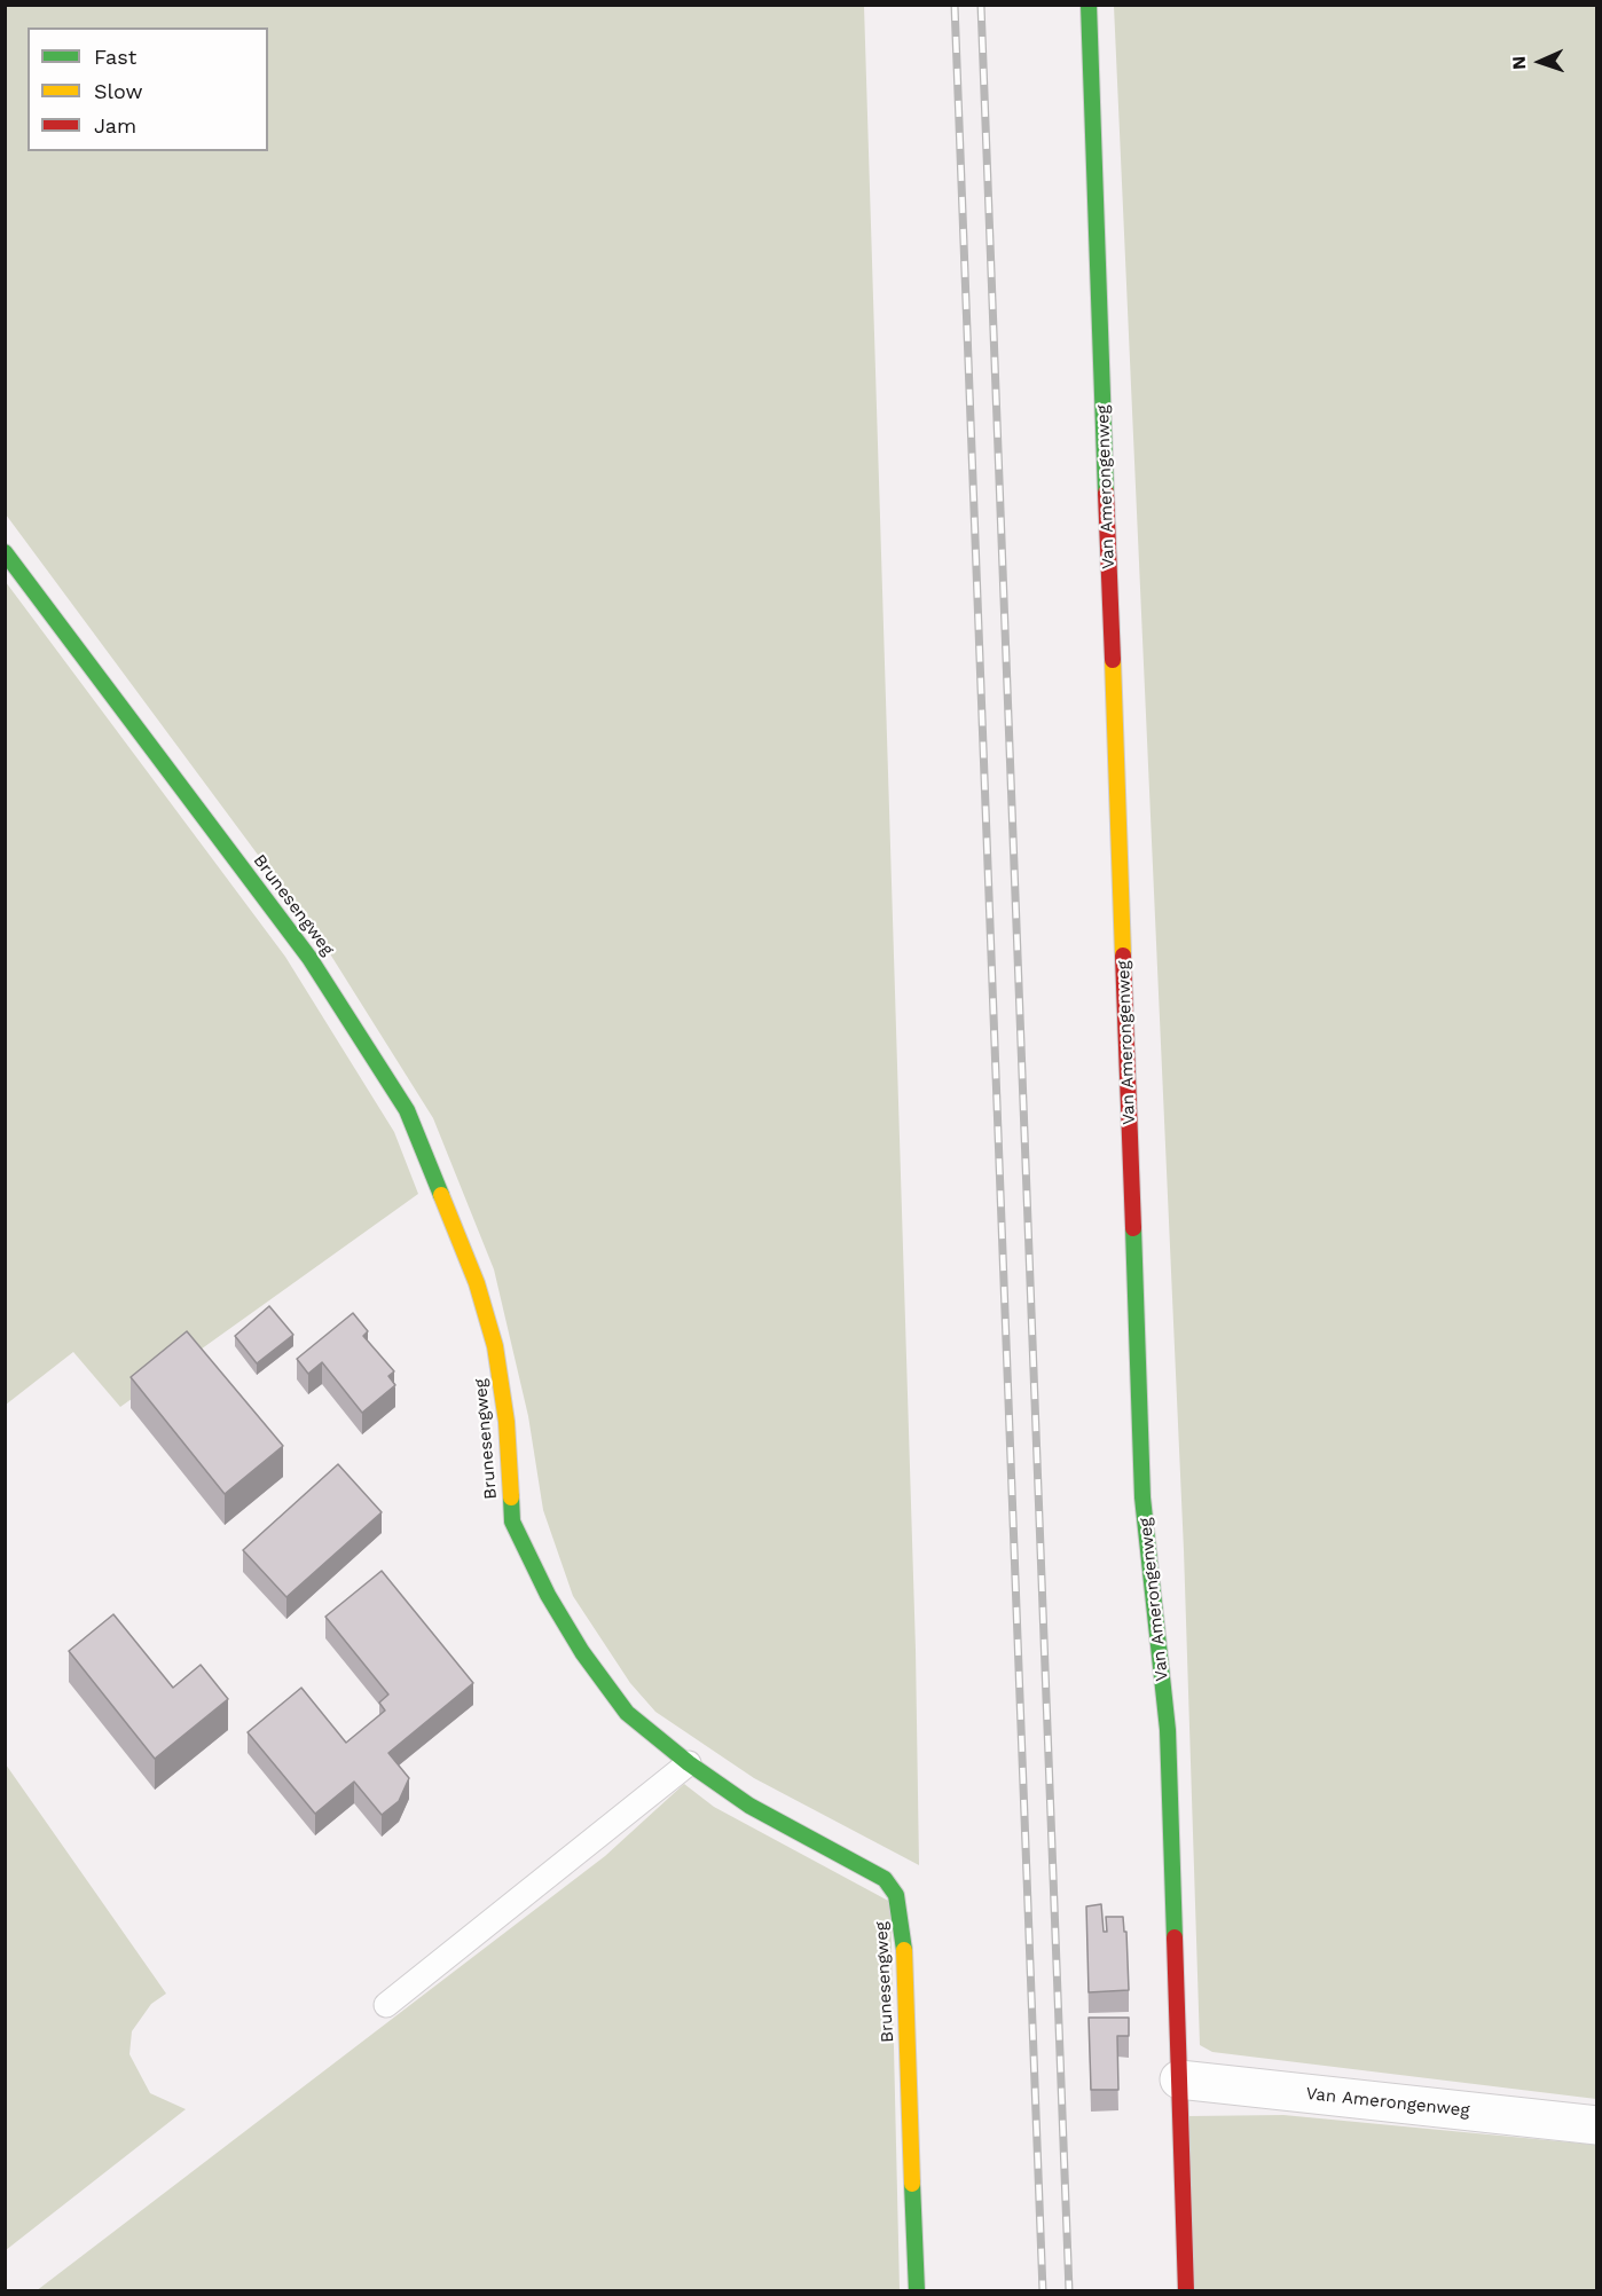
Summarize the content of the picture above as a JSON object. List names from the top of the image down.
{
  "streets": {
    "street": ["Van Amerongenweg", "Brunesengweg"]
  },
  "legend": ["Fast", "Slow", "Jam"],
  "north": "left"
}
